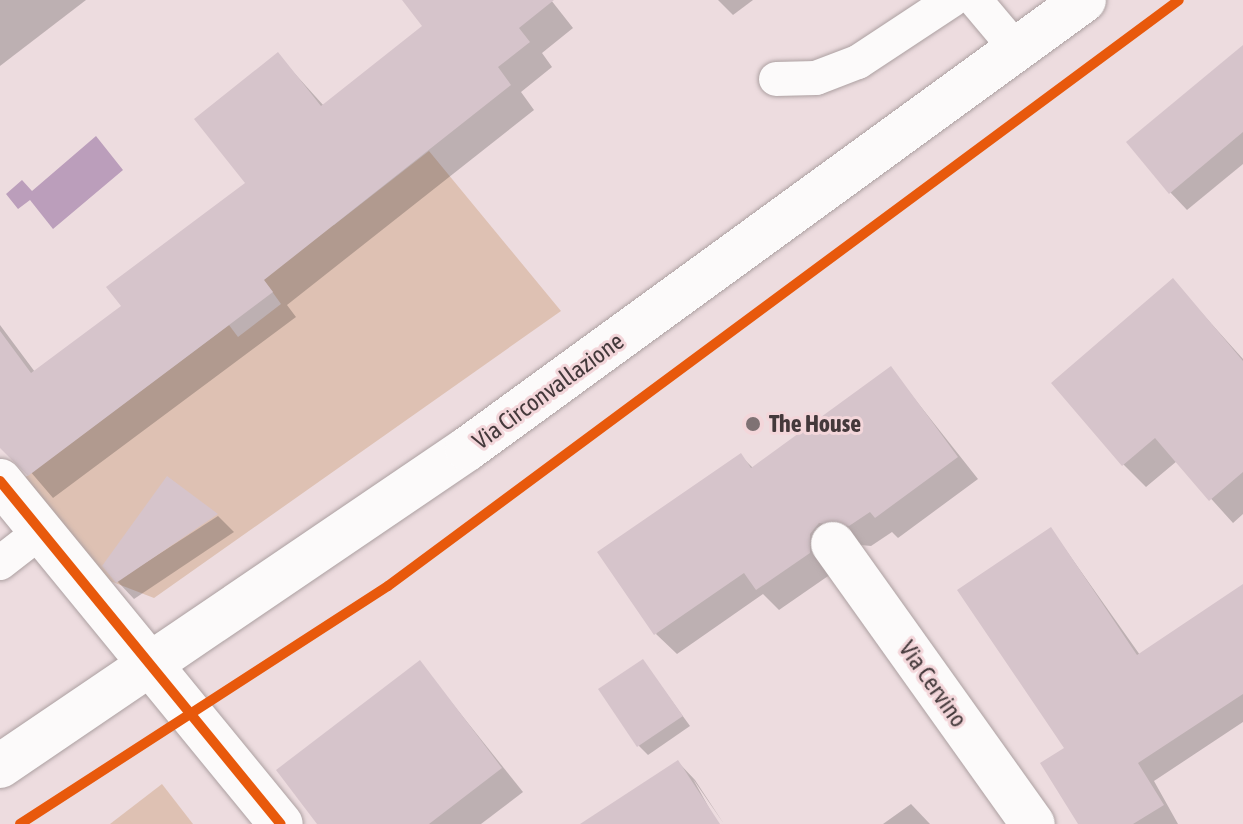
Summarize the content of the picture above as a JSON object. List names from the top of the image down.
{
  "streets": {
    "main road": ["Via Circonvallazione", "Via Cervino"]
  },
  "places": ["The House"]
}
